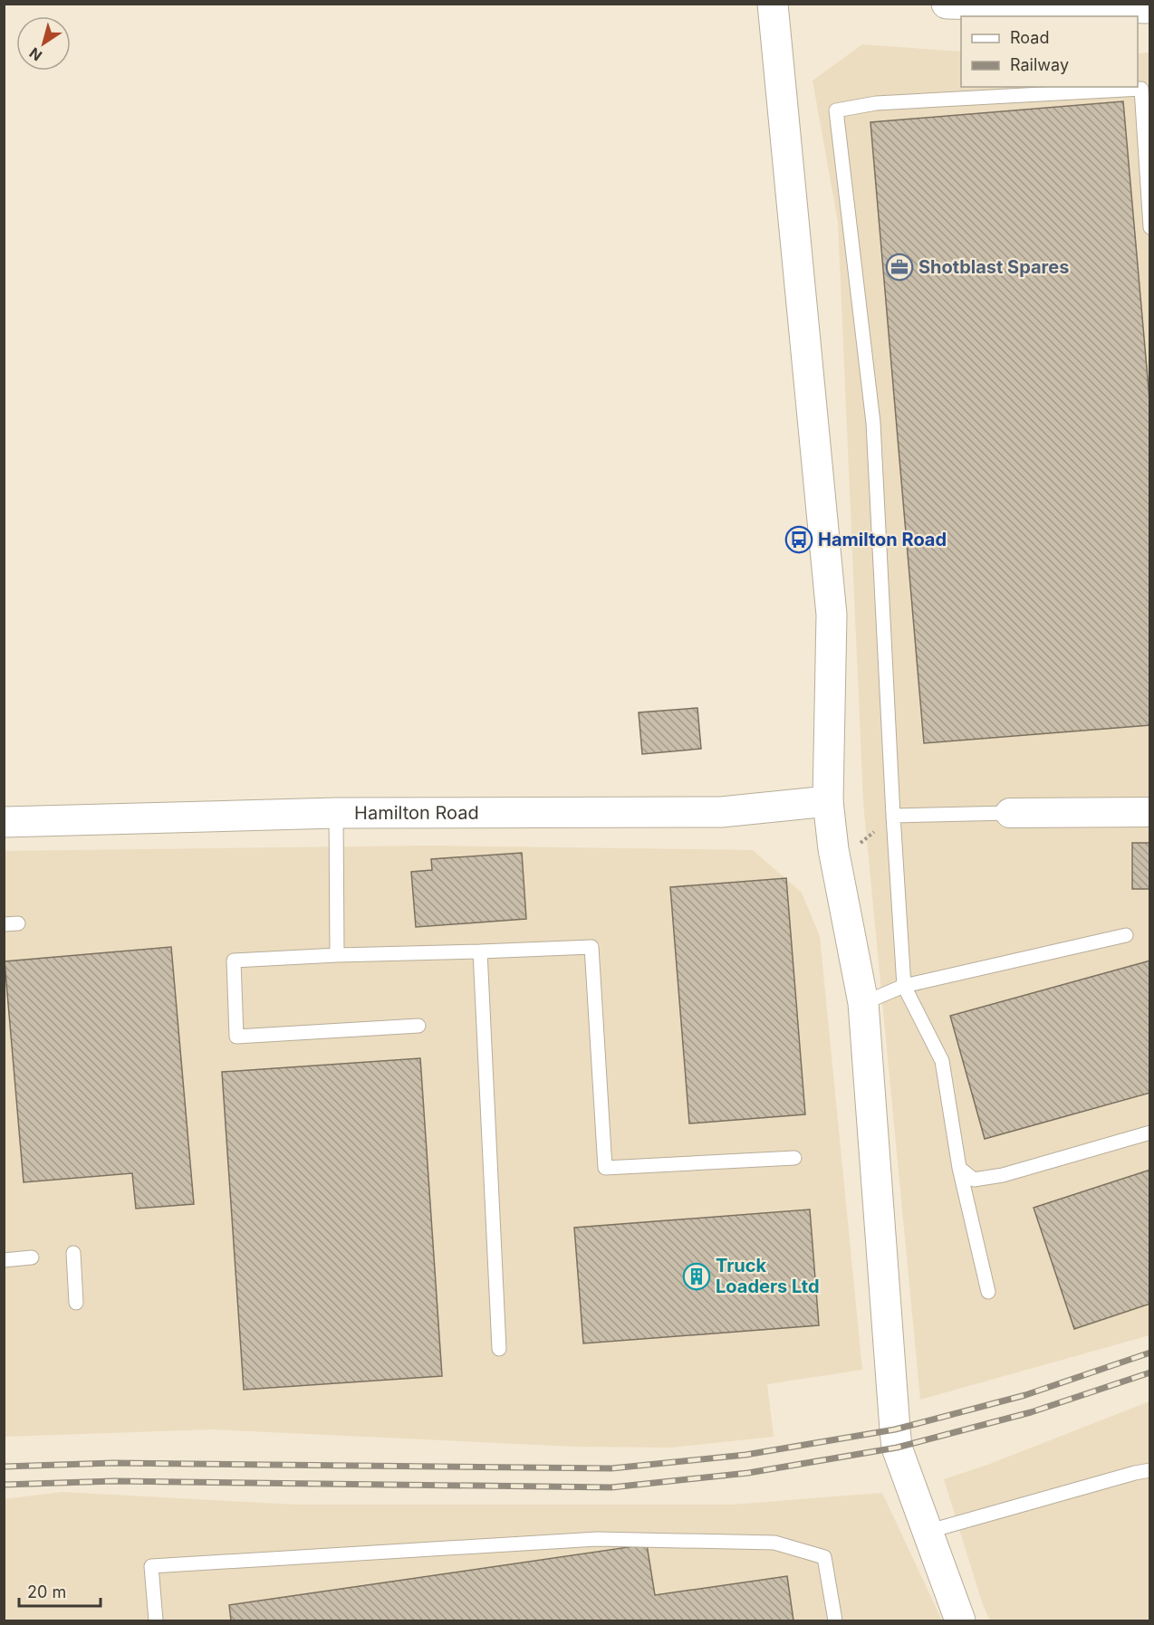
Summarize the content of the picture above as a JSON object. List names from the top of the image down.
{
  "streets": {
    "main road": ["Hamilton Road"]
  },
  "places": {
    "office": ["Shotblast Spares"],
    "bus stop": ["Hamilton Road"],
    "building": ["Truck Loaders Ltd"]
  },
  "legend": ["Road", "Railway"],
  "scale_bar": "20 m",
  "north": "bottom left"
}
